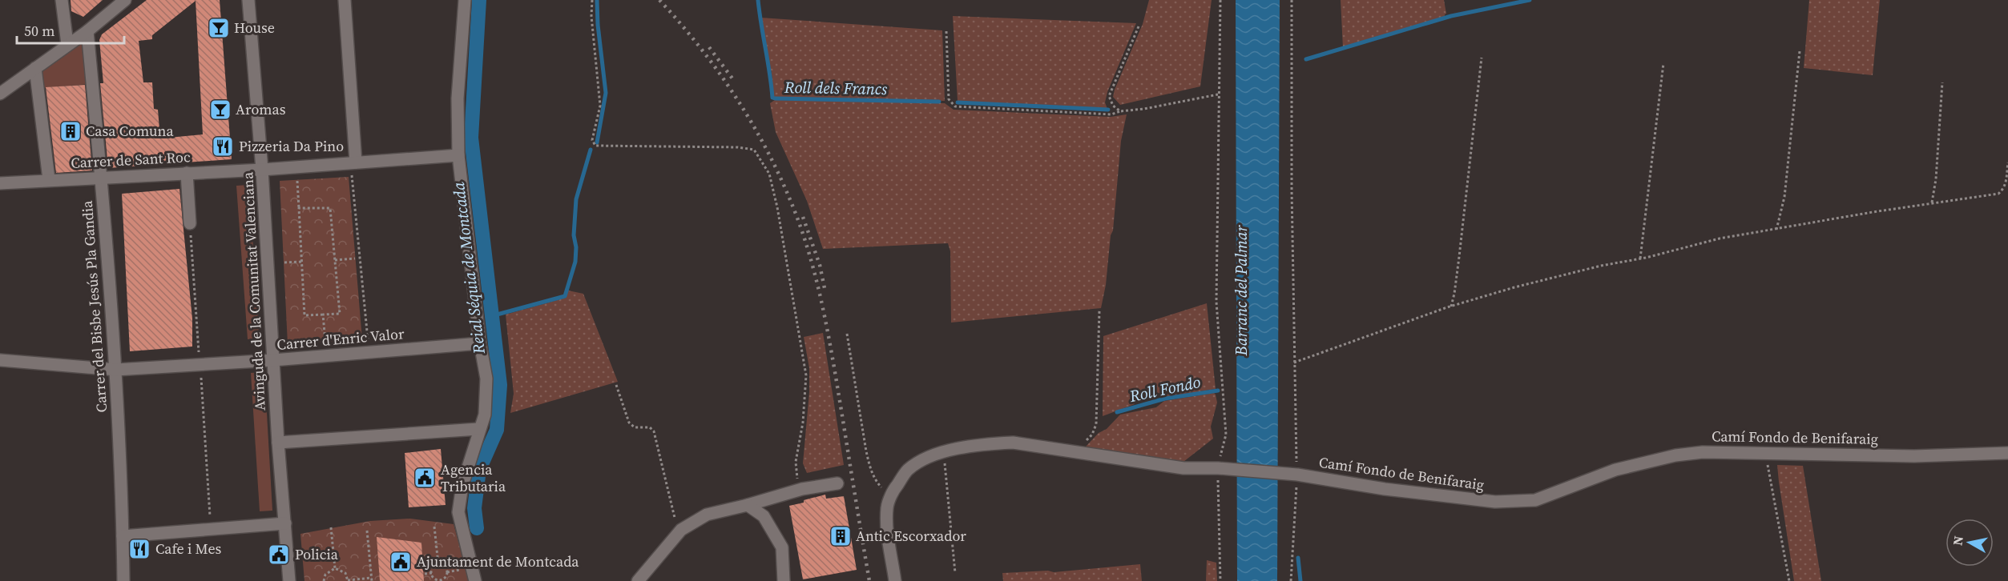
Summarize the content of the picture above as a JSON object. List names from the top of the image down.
{
  "streets": {
    "street": [
      "Carrer de Sant Roc",
      "Avinguda de la Comunitat Valenciana",
      "Carrer del Bisbe Jesús Pla Gandia",
      "Carrer d'Enric Valor",
      "Camí Fondo de Benifaraig"
    ]
  },
  "crossings": [
    ["Carrer de Sant Roc", "Avinguda de la Comunitat Valenciana"],
    ["Carrer de Sant Roc", "Carrer del Bisbe Jesús Pla Gandia"],
    ["Avinguda de la Comunitat Valenciana", "Carrer d'Enric Valor"],
    ["Carrer del Bisbe Jesús Pla Gandia", "Carrer d'Enric Valor"]
  ],
  "water": [
    "Roll dels Francs",
    "Reial Séquia de Montcada",
    "Barranc del Palmar",
    "Roll Fondo"
  ],
  "places": {
    "bar": ["House", "Aromas"],
    "building": ["Casa Comuna", "Antic Escorxador"],
    "restaurant": ["Pizzeria Da Pino", "Cafe i Mes"],
    "public building": ["Agencia Tributaria", "Policia", "Ajuntament de Montcada"]
  },
  "scale_bar": "50 m",
  "north": "left"
}
